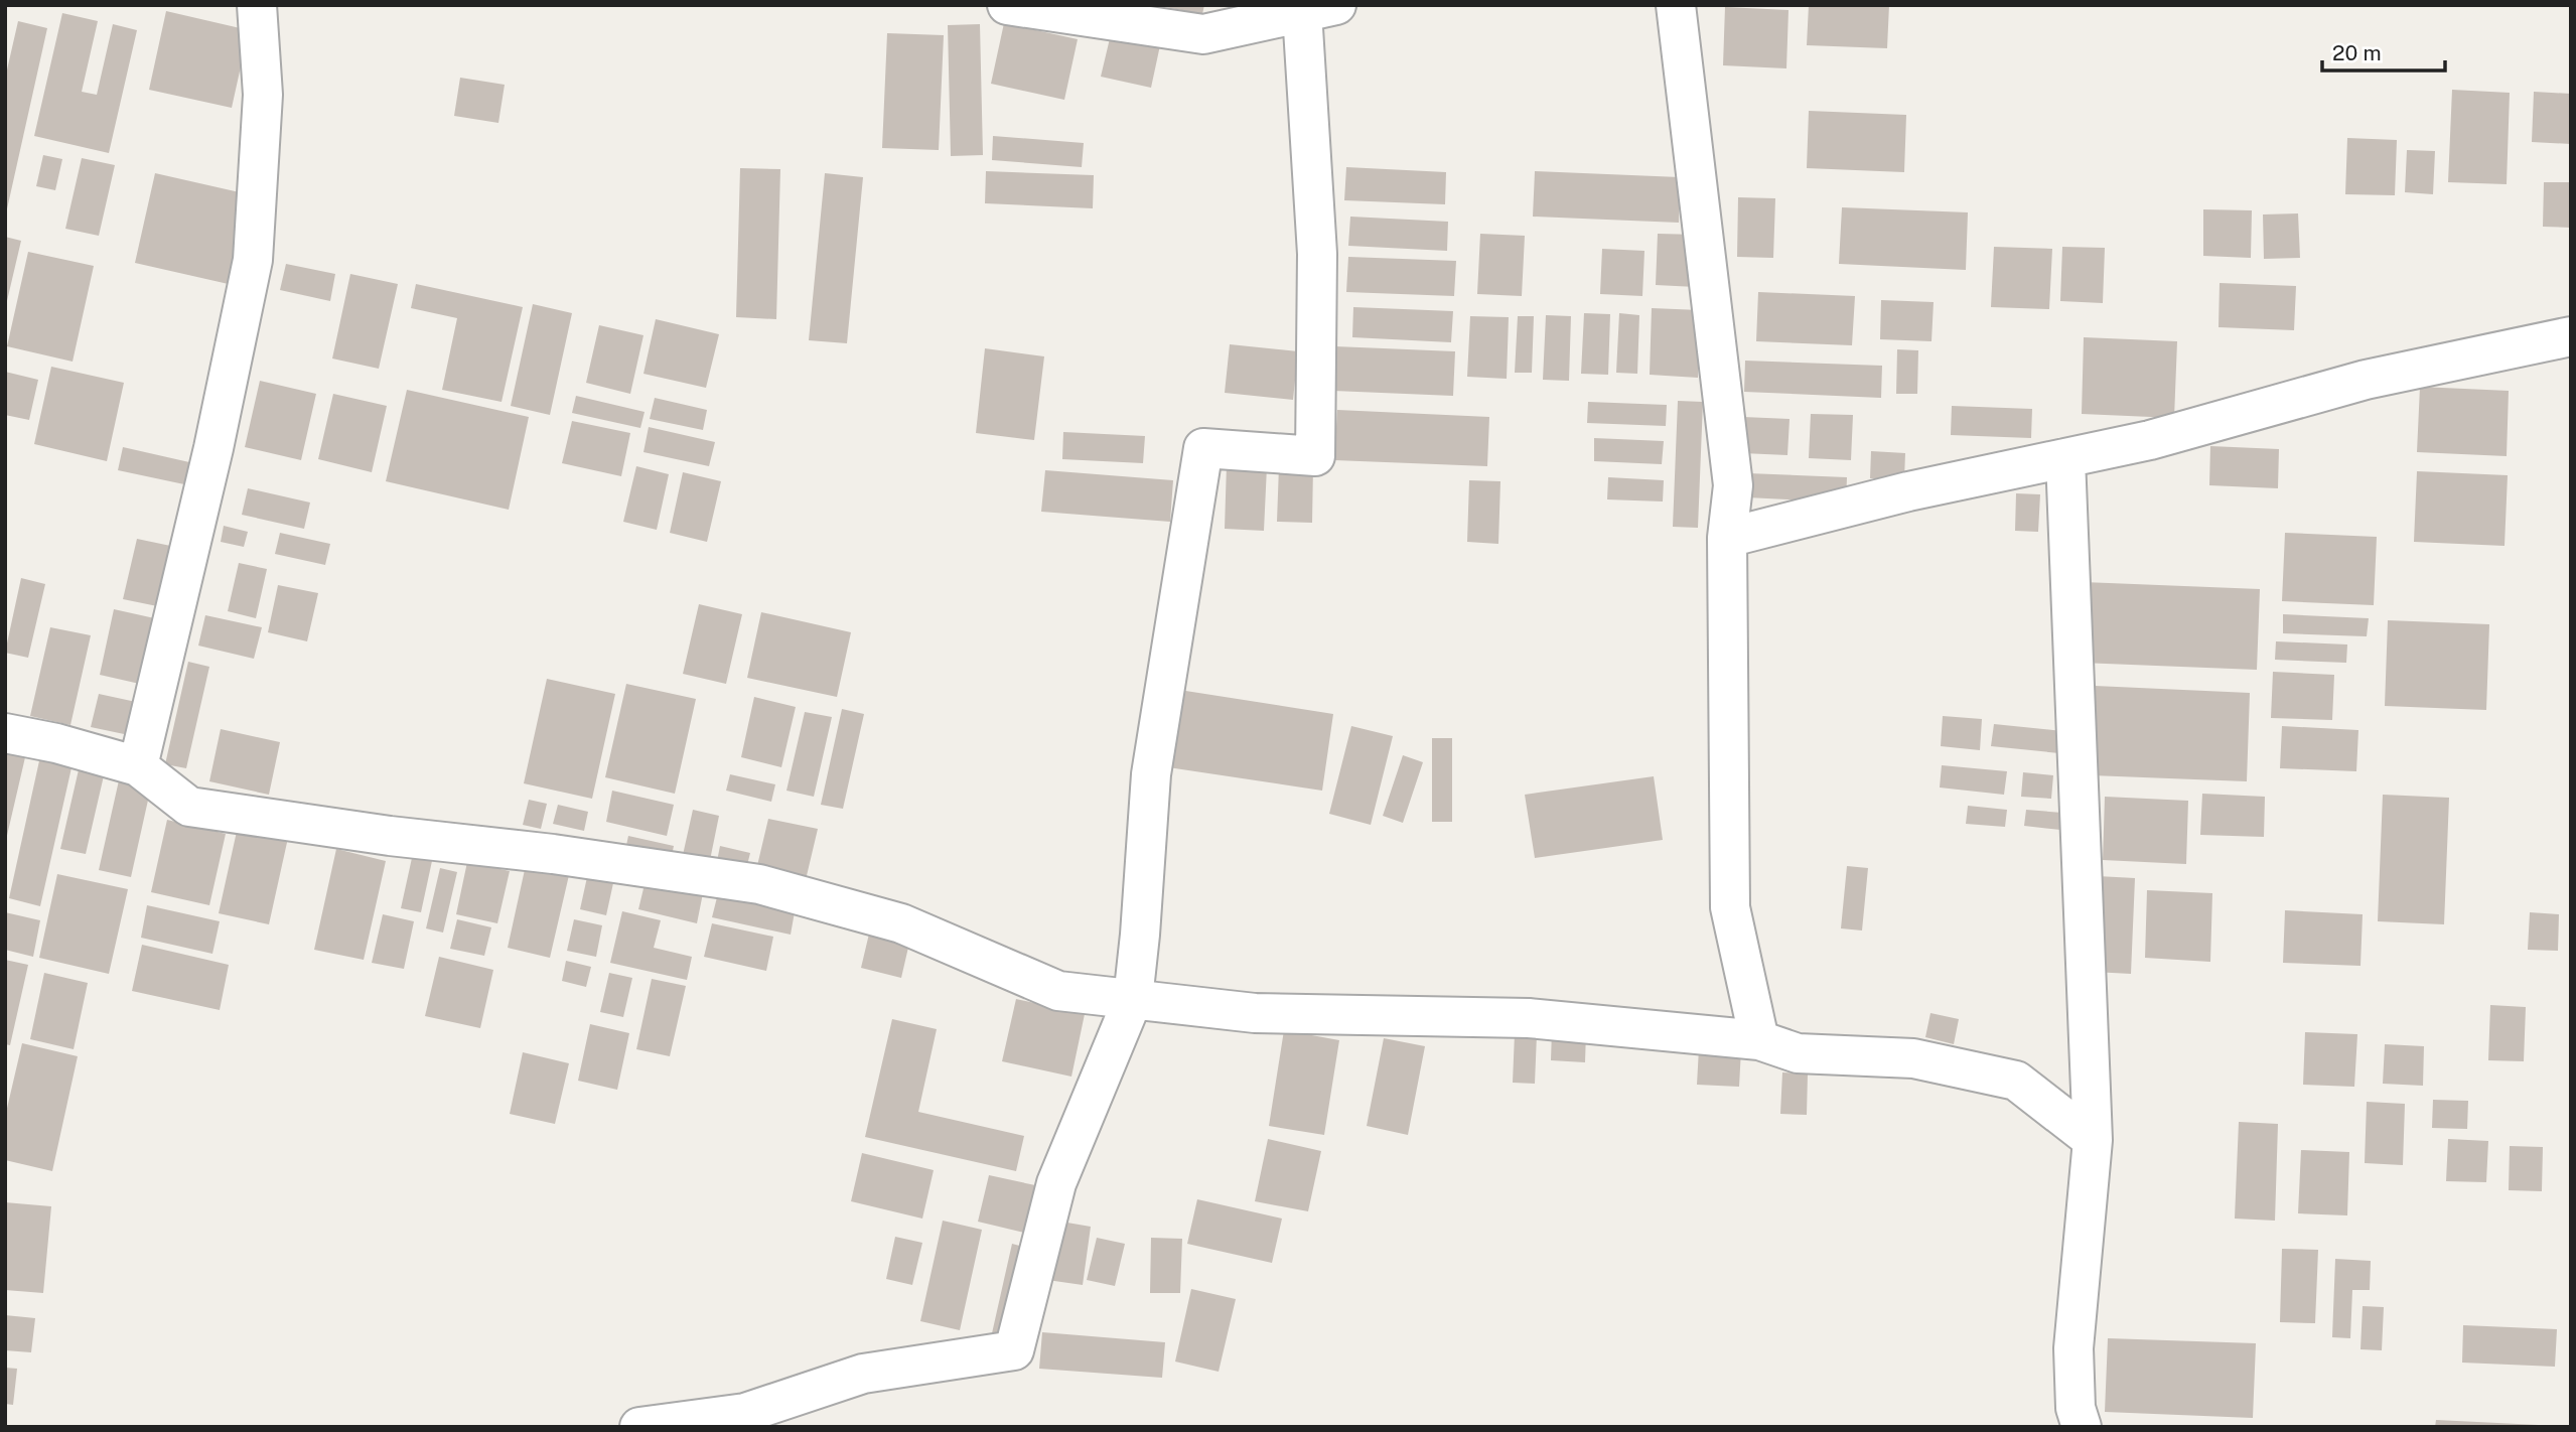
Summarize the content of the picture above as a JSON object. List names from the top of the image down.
{
  "scale_bar": "20 m"
}
